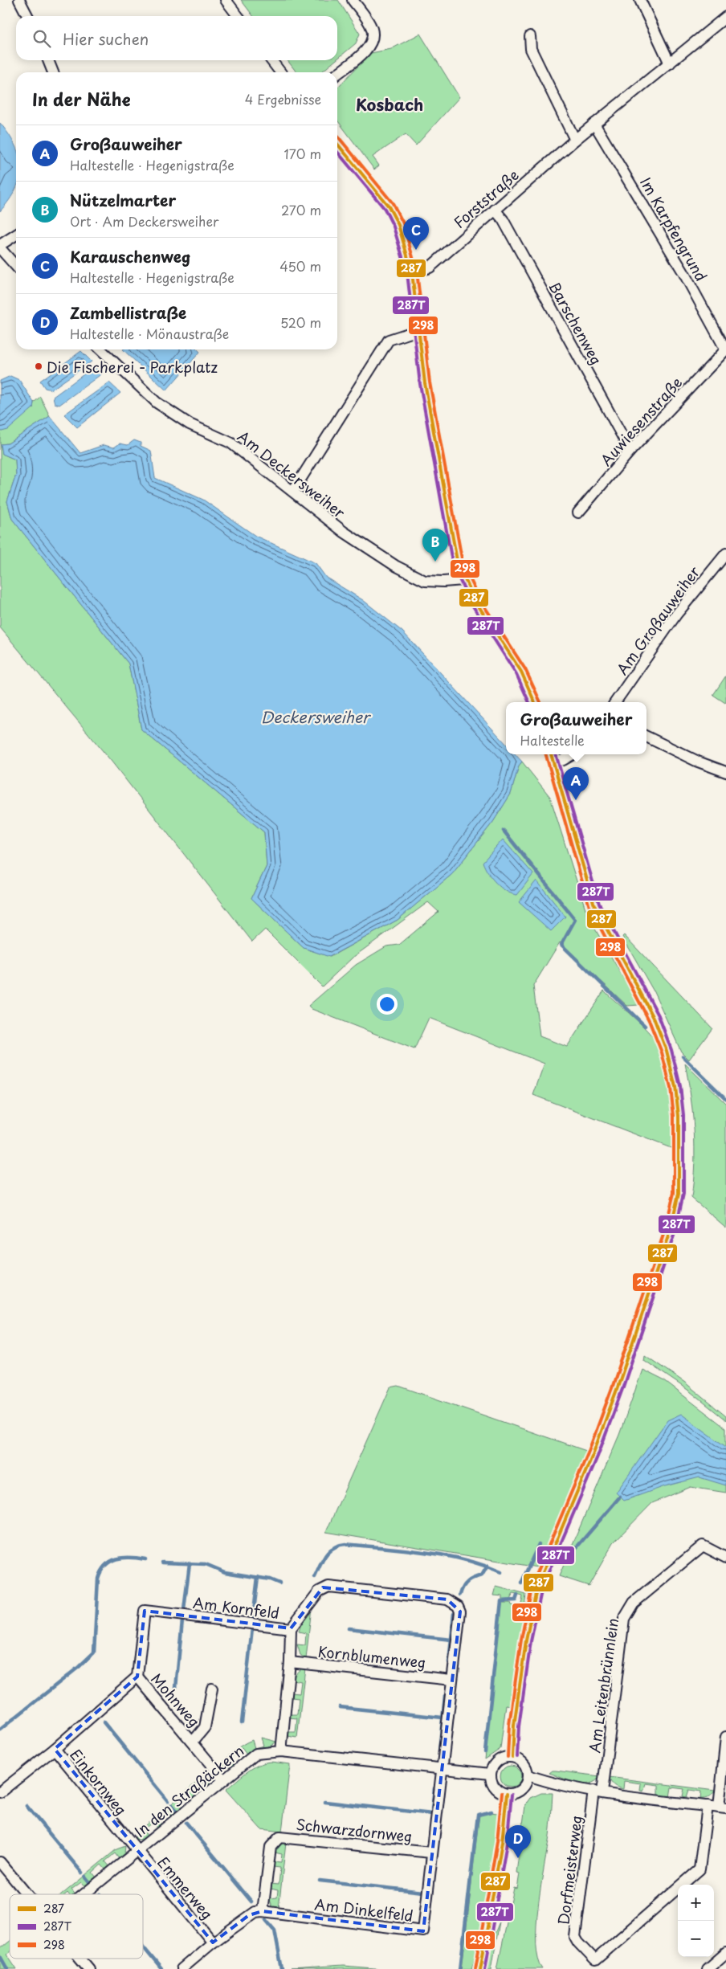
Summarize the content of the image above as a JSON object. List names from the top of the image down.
{
  "streets": {
    "street": [
      "Forststraße",
      "Im Karpfengrund",
      "Barschenweg",
      "Auwiesenstraße",
      "Am Deckersweiher",
      "Am Großauweiher",
      "Am Kornfeld",
      "Kornblumenweg",
      "Am Leitenbrünnlein",
      "Mohnweg",
      "Einkornweg",
      "In den Straßäckern",
      "Schwarzdornweg",
      "Dorfmeisterweg",
      "Emmerweg",
      "Am Dinkelfeld"
    ]
  },
  "crossings": [
    ["Forststraße", "Im Karpfengrund"],
    ["Forststraße", "Barschenweg"],
    ["Im Karpfengrund", "Auwiesenstraße"],
    ["Barschenweg", "Auwiesenstraße"],
    ["Am Kornfeld", "Kornblumenweg"],
    ["Am Kornfeld", "Mohnweg"],
    ["Am Kornfeld", "In den Straßäckern"],
    ["Am Kornfeld", "Am Dinkelfeld"],
    ["Am Leitenbrünnlein", "Dorfmeisterweg"],
    ["Mohnweg", "In den Straßäckern"],
    ["Einkornweg", "In den Straßäckern"],
    ["Einkornweg", "Emmerweg"],
    ["In den Straßäckern", "Emmerweg"],
    ["In den Straßäckern", "Am Dinkelfeld"],
    ["Schwarzdornweg", "Am Dinkelfeld"],
    ["Emmerweg", "Am Dinkelfeld"]
  ],
  "districts": ["Kosbach"],
  "water": ["Deckersweiher"],
  "places": ["Die Fischerei - Parkplatz"],
  "lines": ["transit line 298", "transit line 287", "transit line 287T"],
  "legend": ["287", "287T", "298"],
  "page": {
    "search": "Hier suchen",
    "heading": ["In der Nähe", "4 Ergebnisse"],
    "list": [
      {
        "mark": "A",
        "name": "Großauweiher",
        "note": "Haltestelle · Hegenigstraße",
        "value": "170 m"
      },
      {
        "mark": "B",
        "name": "Nützelmarter",
        "note": "Ort · Am Deckersweiher",
        "value": "270 m"
      },
      {
        "mark": "C",
        "name": "Karauschenweg",
        "note": "Haltestelle · Hegenigstraße",
        "value": "450 m"
      },
      {
        "mark": "D",
        "name": "Zambellistraße",
        "note": "Haltestelle · Mönaustraße",
        "value": "520 m"
      }
    ],
    "pins": [
      "C",
      "B",
      "A",
      "D"
    ],
    "popup": ["Großauweiher", "Haltestelle"],
    "map_buttons": ["+", "−"]
  }
}
